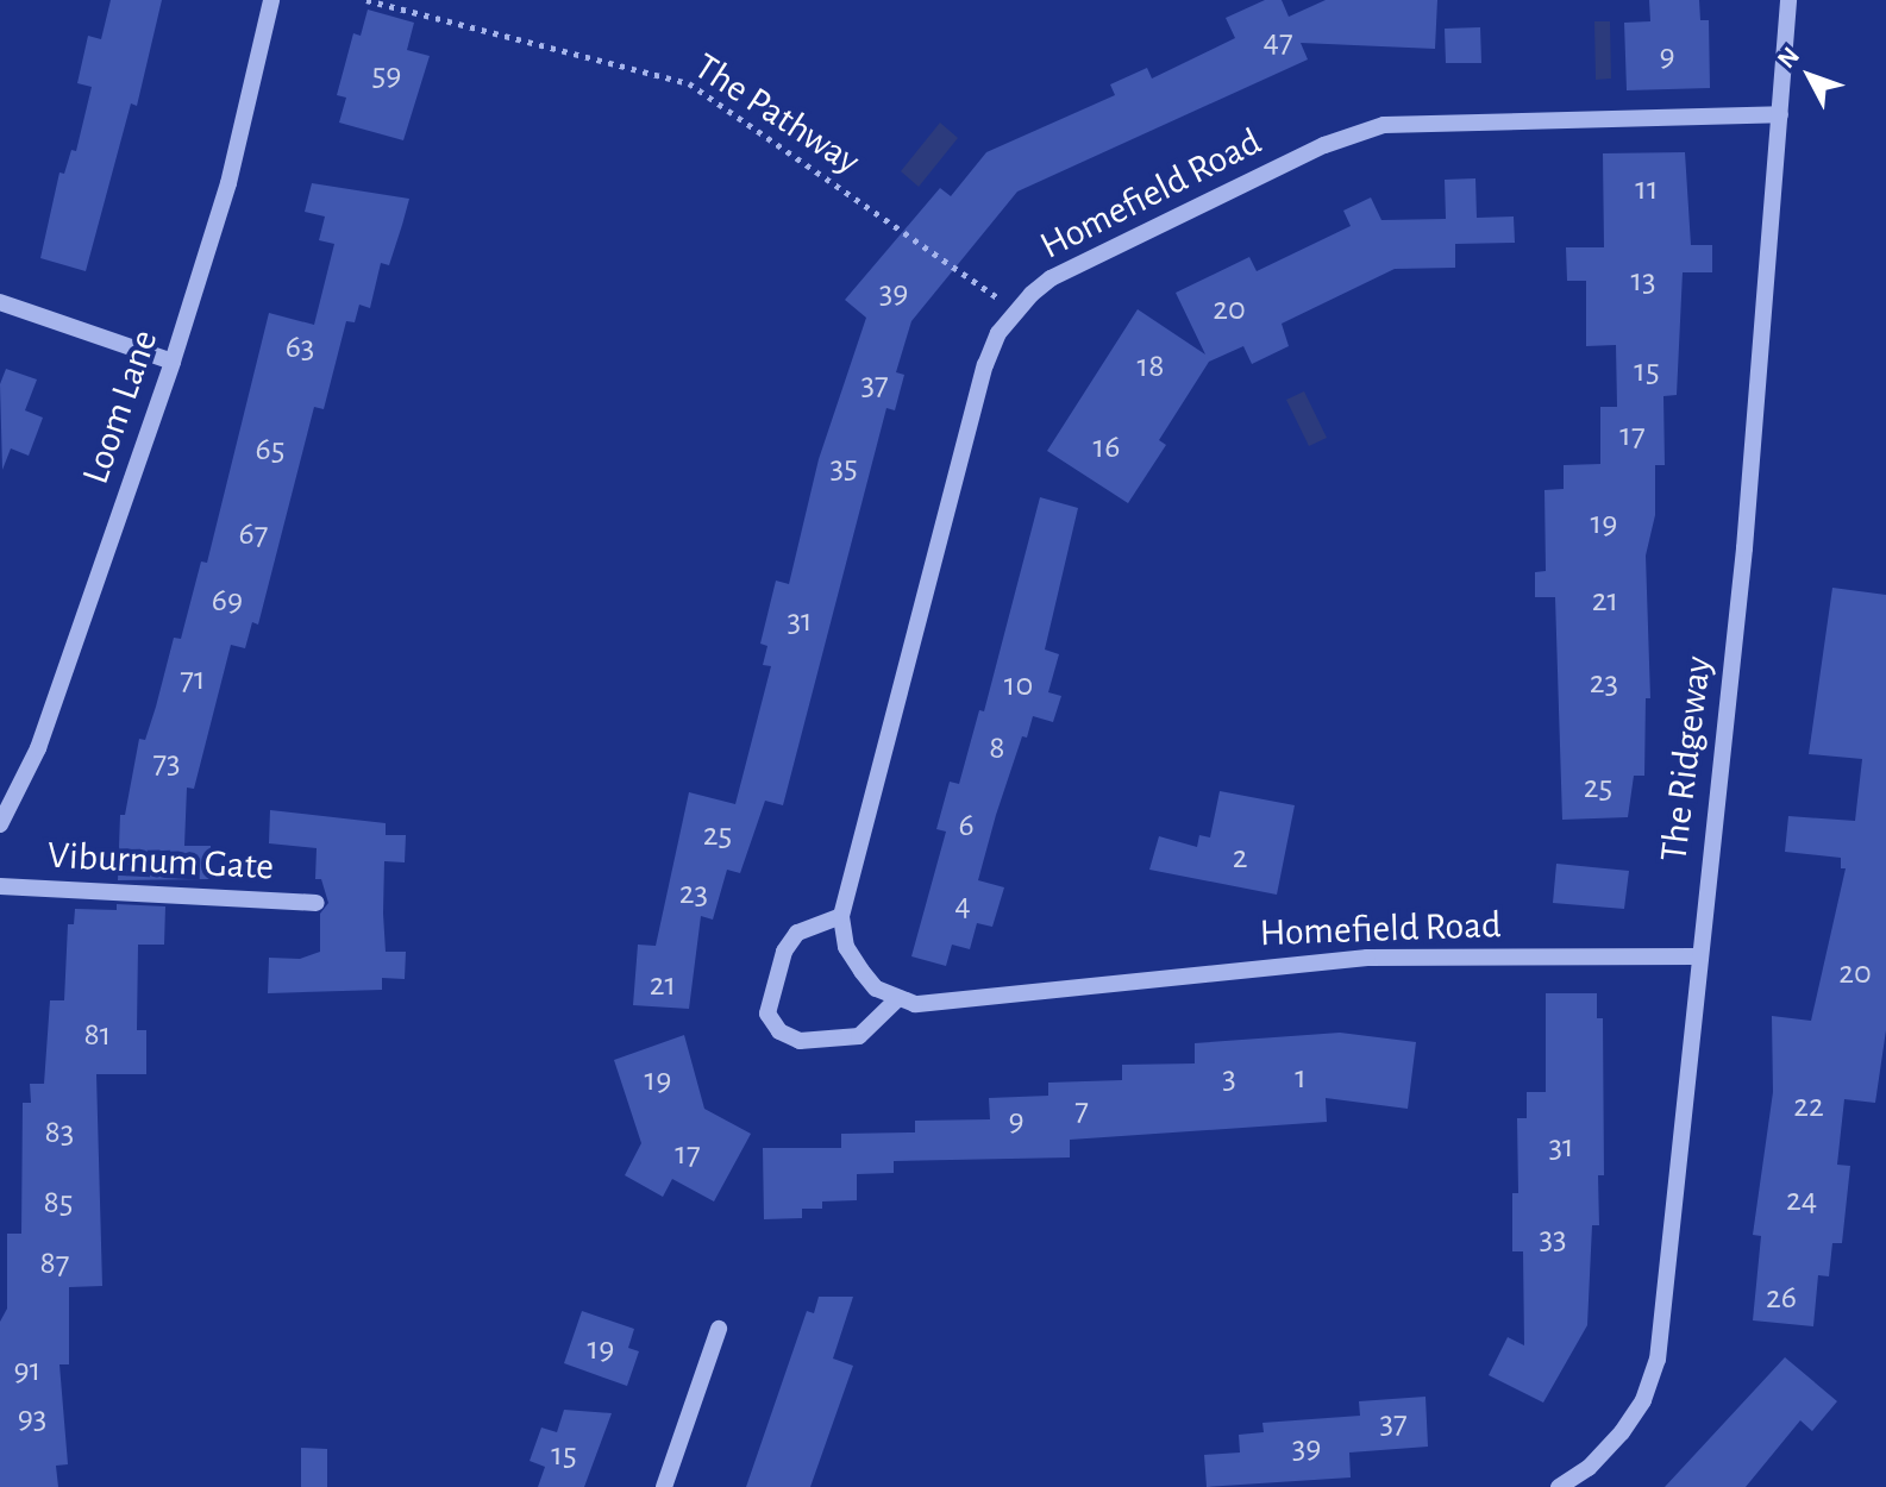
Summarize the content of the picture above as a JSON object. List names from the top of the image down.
{
  "streets": {
    "street": [
      "Homefield Road",
      "Loom Lane",
      "The Ridgeway",
      "Viburnum Gate"
    ],
    "path": ["The Pathway"]
  },
  "crossings": [
    ["The Pathway", "Homefield Road"],
    ["Homefield Road", "The Ridgeway"]
  ],
  "house_numbers": [
    "47",
    "9",
    "59",
    "11",
    "13",
    "39",
    "20",
    "63",
    "18",
    "15",
    "37",
    "17",
    "16",
    "65",
    "35",
    "19",
    "67",
    "69",
    "21",
    "31",
    "71",
    "23",
    "10",
    "8",
    "73",
    "25",
    "6",
    "25",
    "2",
    "23",
    "4",
    "20",
    "21",
    "81",
    "3",
    "1",
    "19",
    "22",
    "7",
    "9",
    "83",
    "31",
    "17",
    "24",
    "85",
    "33",
    "87",
    "26",
    "19",
    "91",
    "93",
    "37",
    "39",
    "15"
  ],
  "north": "top left"
}
